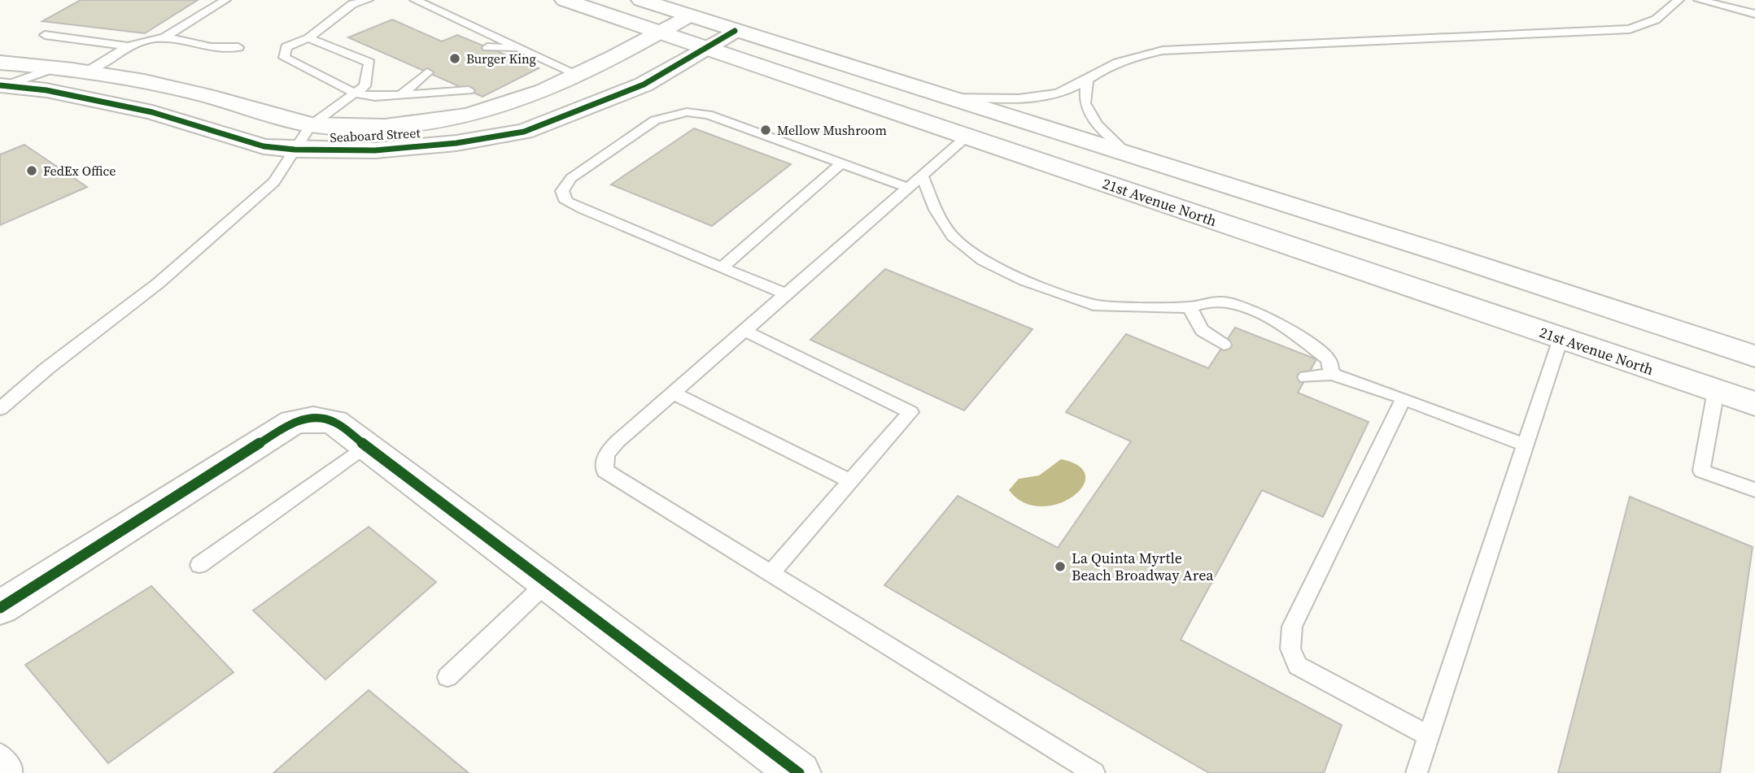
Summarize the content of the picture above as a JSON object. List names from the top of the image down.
{
  "streets": {
    "street": ["Seaboard Street", "21st Avenue North"]
  },
  "crossings": [
    ["Seaboard Street", "21st Avenue North"]
  ],
  "places": [
    "Burger King",
    "Mellow Mushroom",
    "FedEx Office",
    "La Quinta Myrtle Beach Broadway Area"
  ]
}
